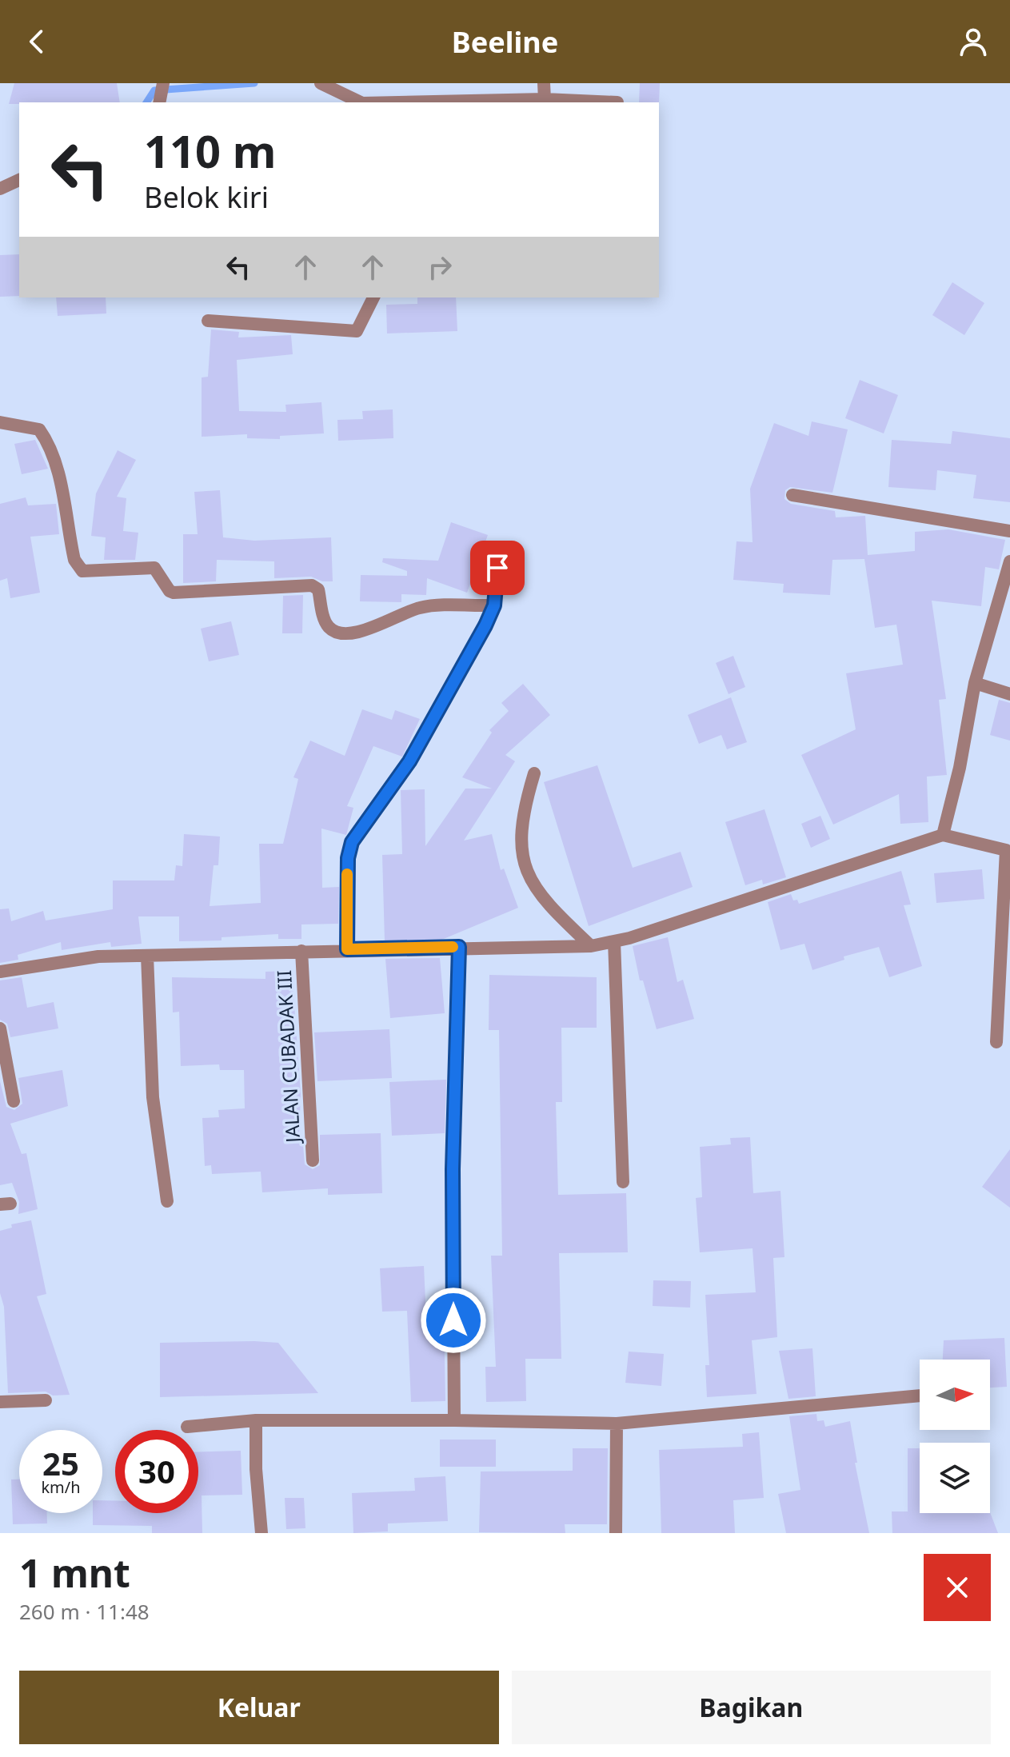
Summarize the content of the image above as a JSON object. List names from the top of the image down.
{
  "streets": {
    "street": ["JALAN CUBADAK III"]
  },
  "north": "right",
  "page": {
    "header": "Beeline",
    "turn": ["110 m", "Belok kiri"],
    "speed": "25 km/h",
    "limit": "30",
    "heading": ["1 mnt", "260 m · 11:48"],
    "buttons": ["Keluar", "Bagikan"]
  }
}
